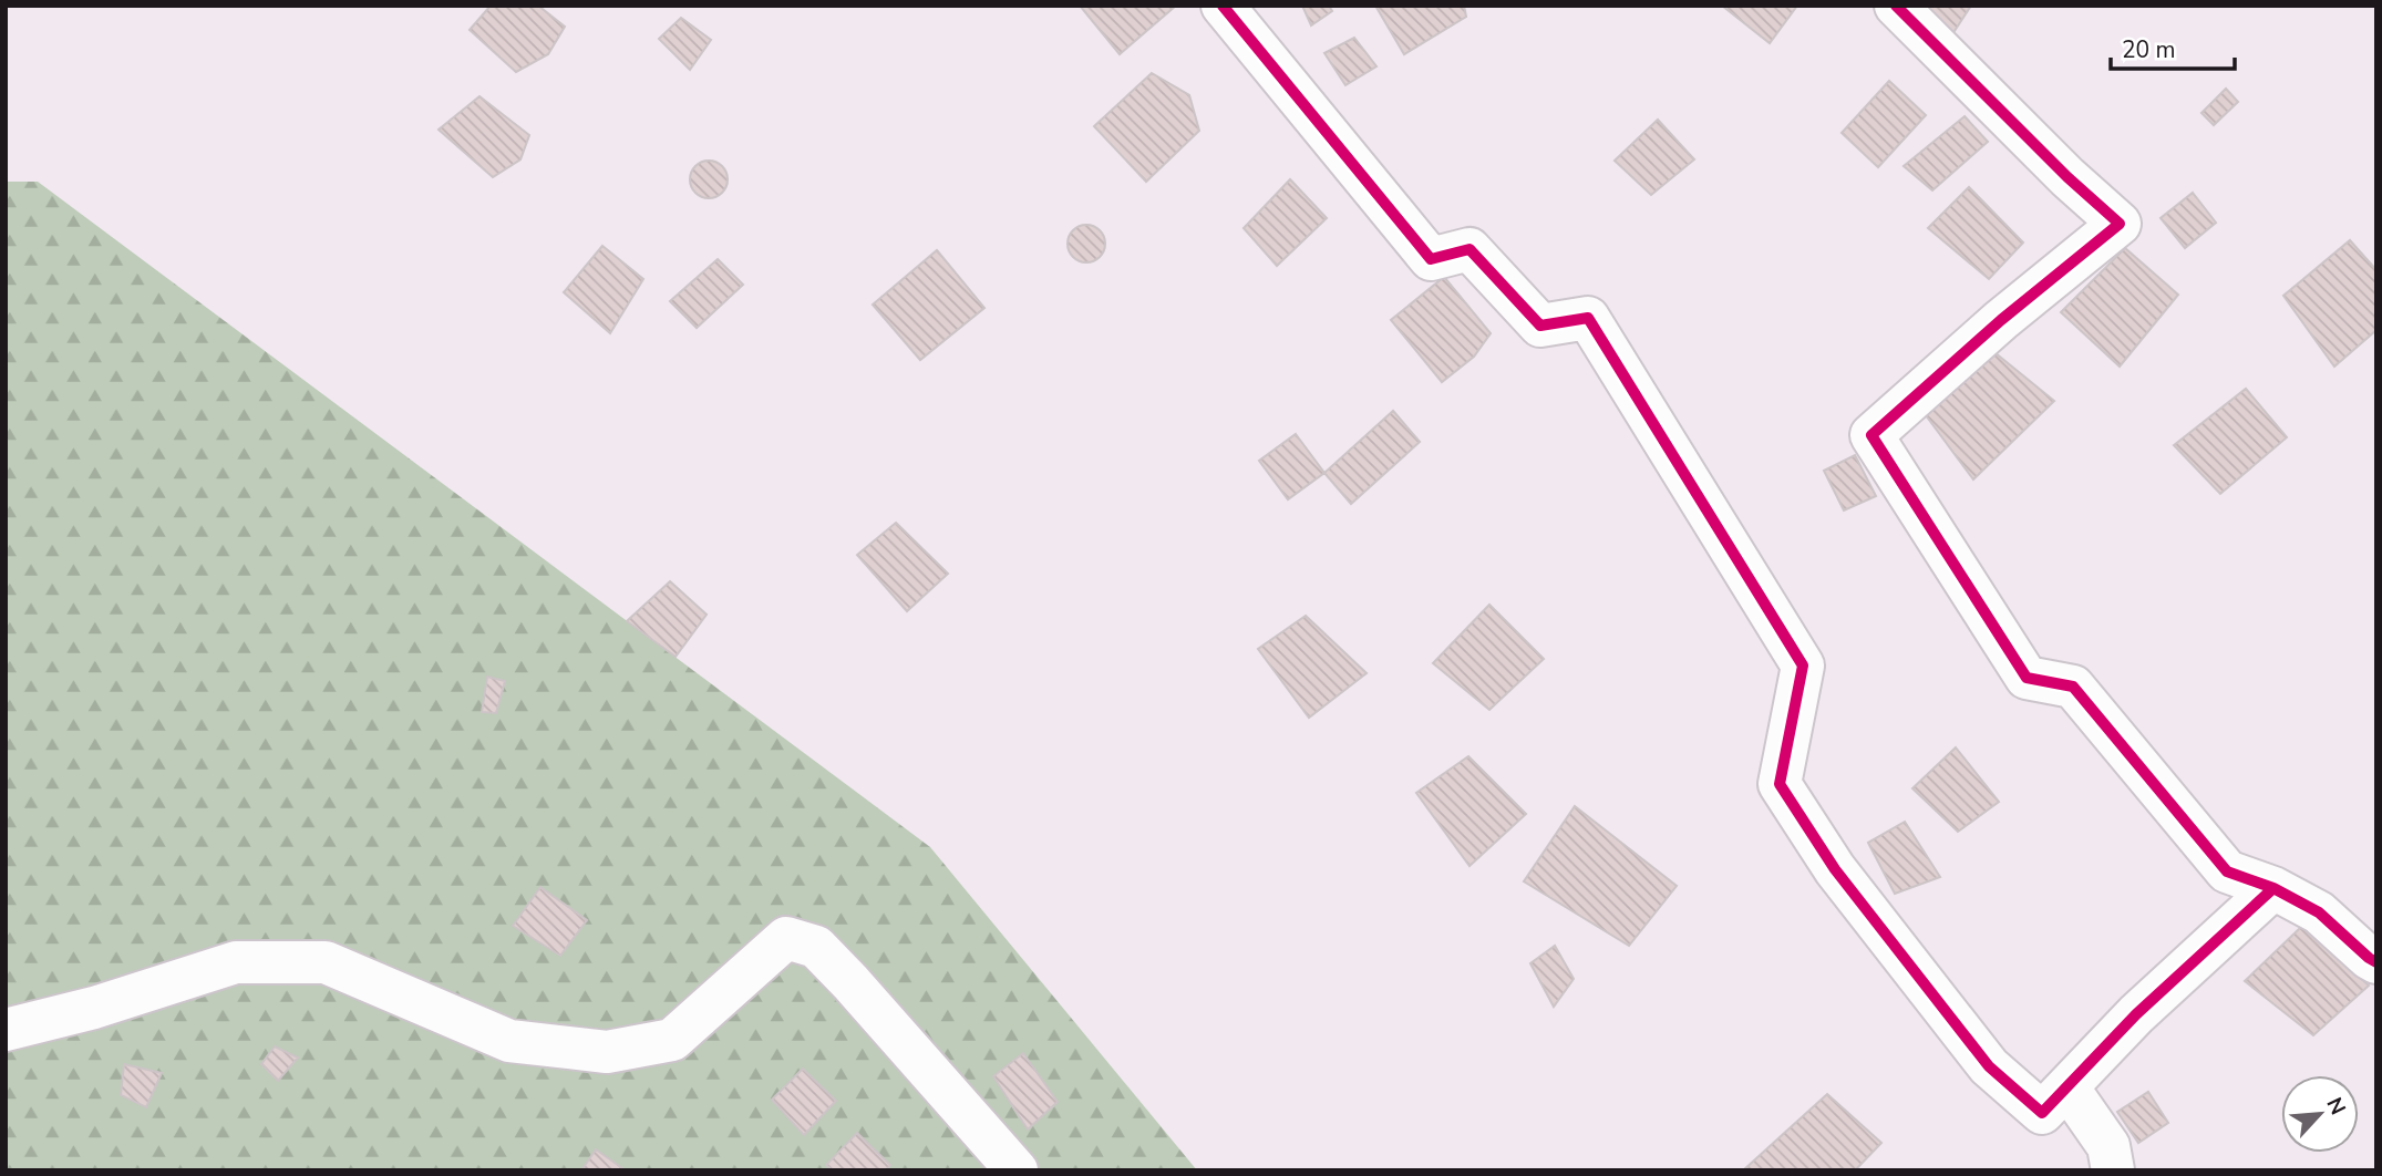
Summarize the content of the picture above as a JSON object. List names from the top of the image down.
{
  "scale_bar": "20 m",
  "north": "top right"
}
